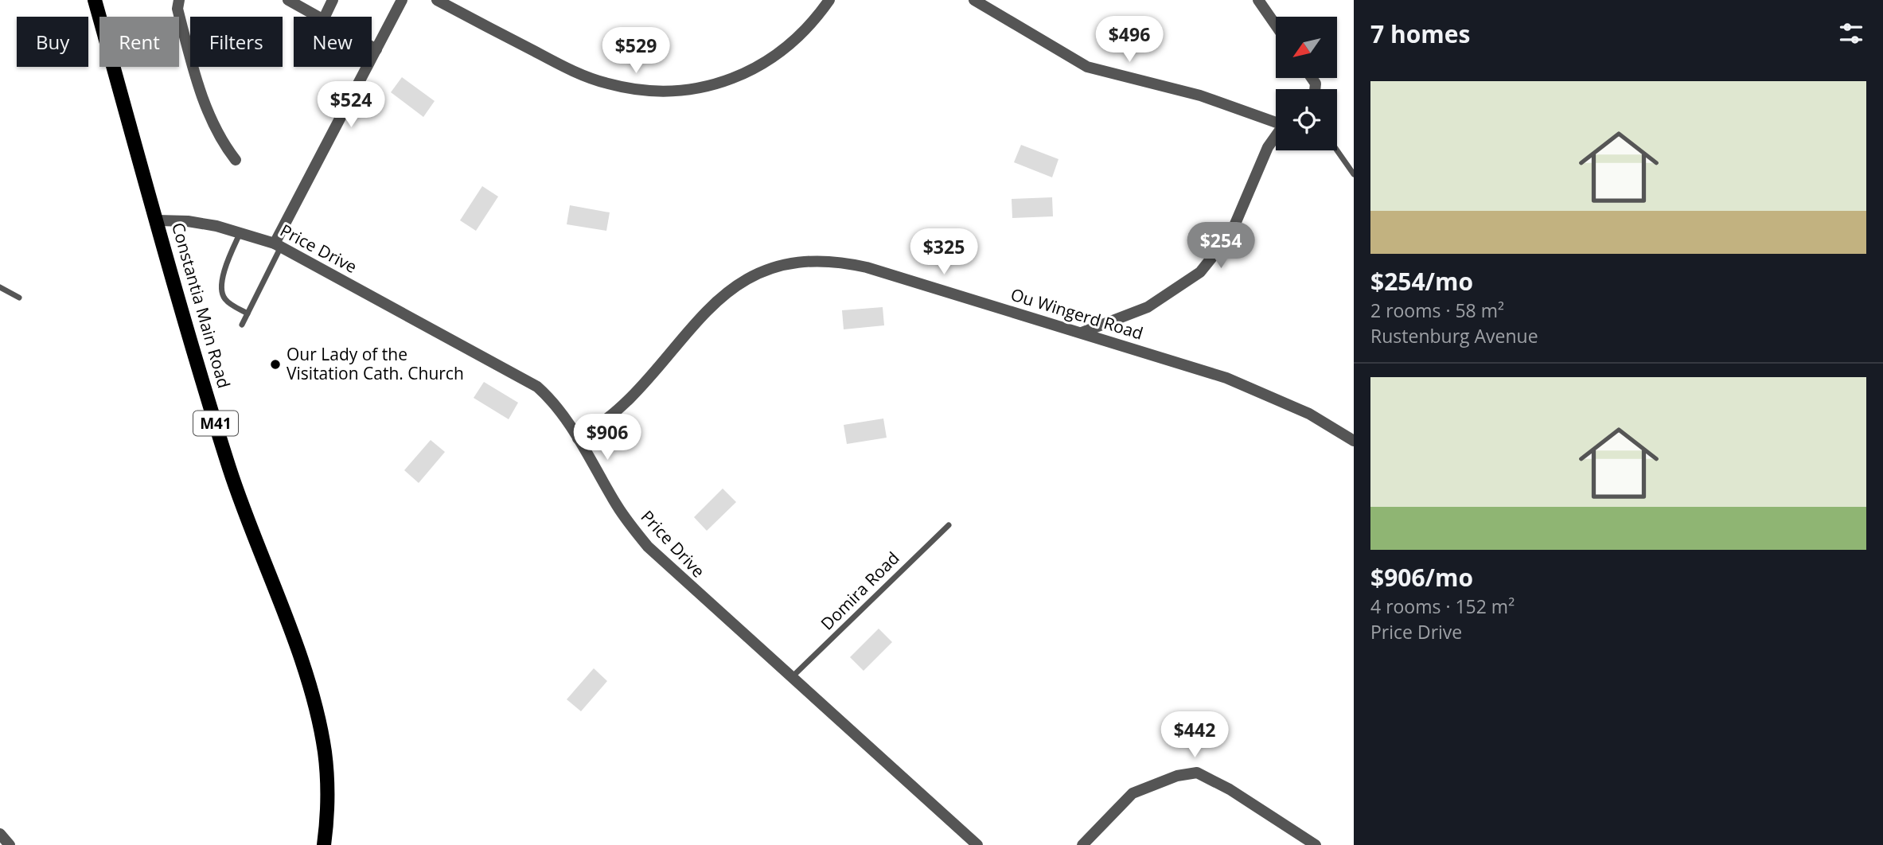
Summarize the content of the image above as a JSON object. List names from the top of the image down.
{
  "streets": {
    "main road": ["Constantia Main Road", "M41"],
    "street": ["Price Drive", "Ou Wingerd Road"],
    "lane": ["Domira Road"]
  },
  "crossings": [
    ["Price Drive", "Constantia Main Road"],
    ["Price Drive", "Ou Wingerd Road"],
    ["Price Drive", "Domira Road"]
  ],
  "places": ["Our Lady of the Visitation Cath. Church"],
  "north": "bottom left",
  "page": {
    "heading": "7 homes",
    "price": [
      "$496",
      "$529",
      "$524",
      "$254",
      "$325",
      "$906",
      "$442"
    ],
    "chip": [
      "Buy",
      "Rent",
      "Filters",
      "New"
    ],
    "list": [
      {
        "name": "$254/mo",
        "note": "2 rooms · 58 m² · Rustenburg Avenue"
      },
      {
        "name": "$906/mo",
        "note": "4 rooms · 152 m² · Price Drive"
      }
    ]
  }
}
